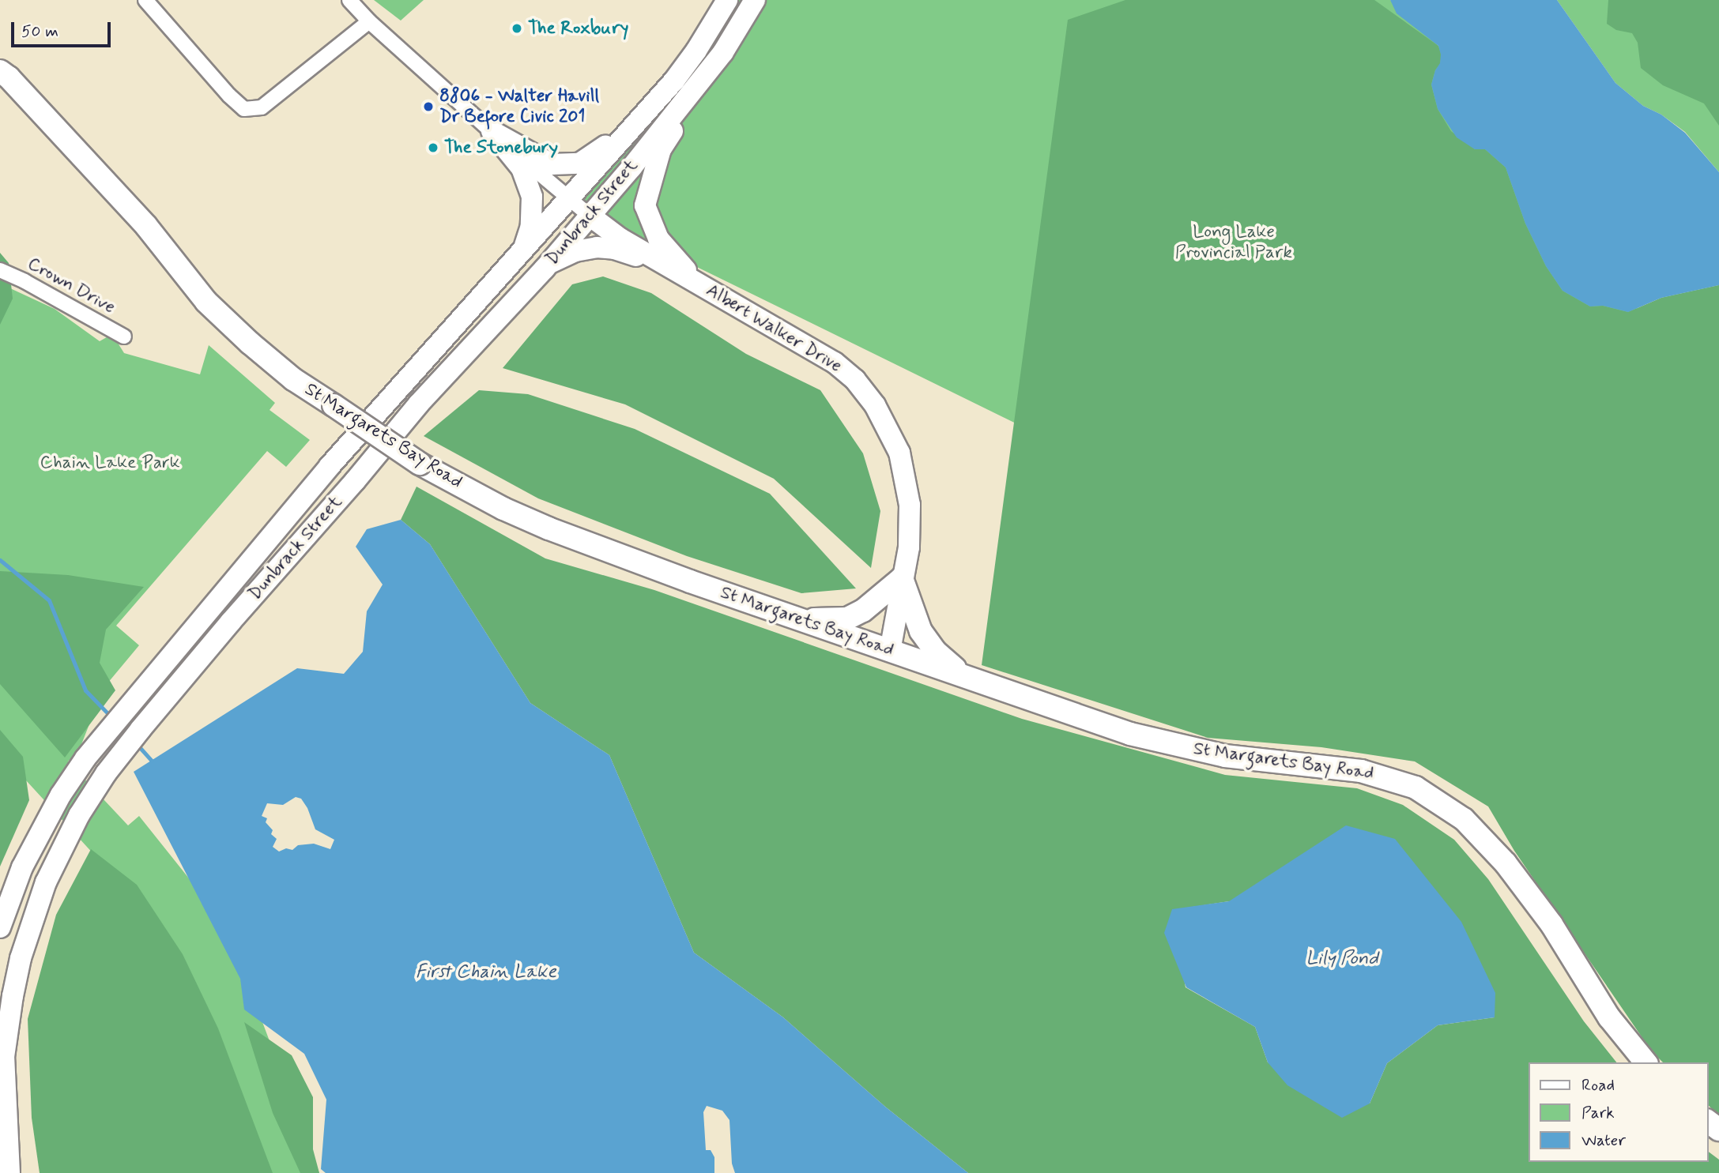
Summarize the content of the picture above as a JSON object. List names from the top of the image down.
{
  "streets": {
    "main road": ["Dunbrack Street", "Albert Walker Drive", "St Margarets Bay Road"],
    "street": ["Crown Drive"]
  },
  "crossings": [
    ["Dunbrack Street", "Albert Walker Drive"],
    ["Albert Walker Drive", "St Margarets Bay Road"]
  ],
  "water": ["Lily Pond", "First Chain Lake"],
  "parks": ["Long Lake Provincial Park", "Chain Lake Park"],
  "places": ["The Roxbury", "8806 - Walter Havill Dr Before Civic 201", "The Stonebury"],
  "legend": ["Road", "Park", "Water"],
  "scale_bar": "50 m"
}
